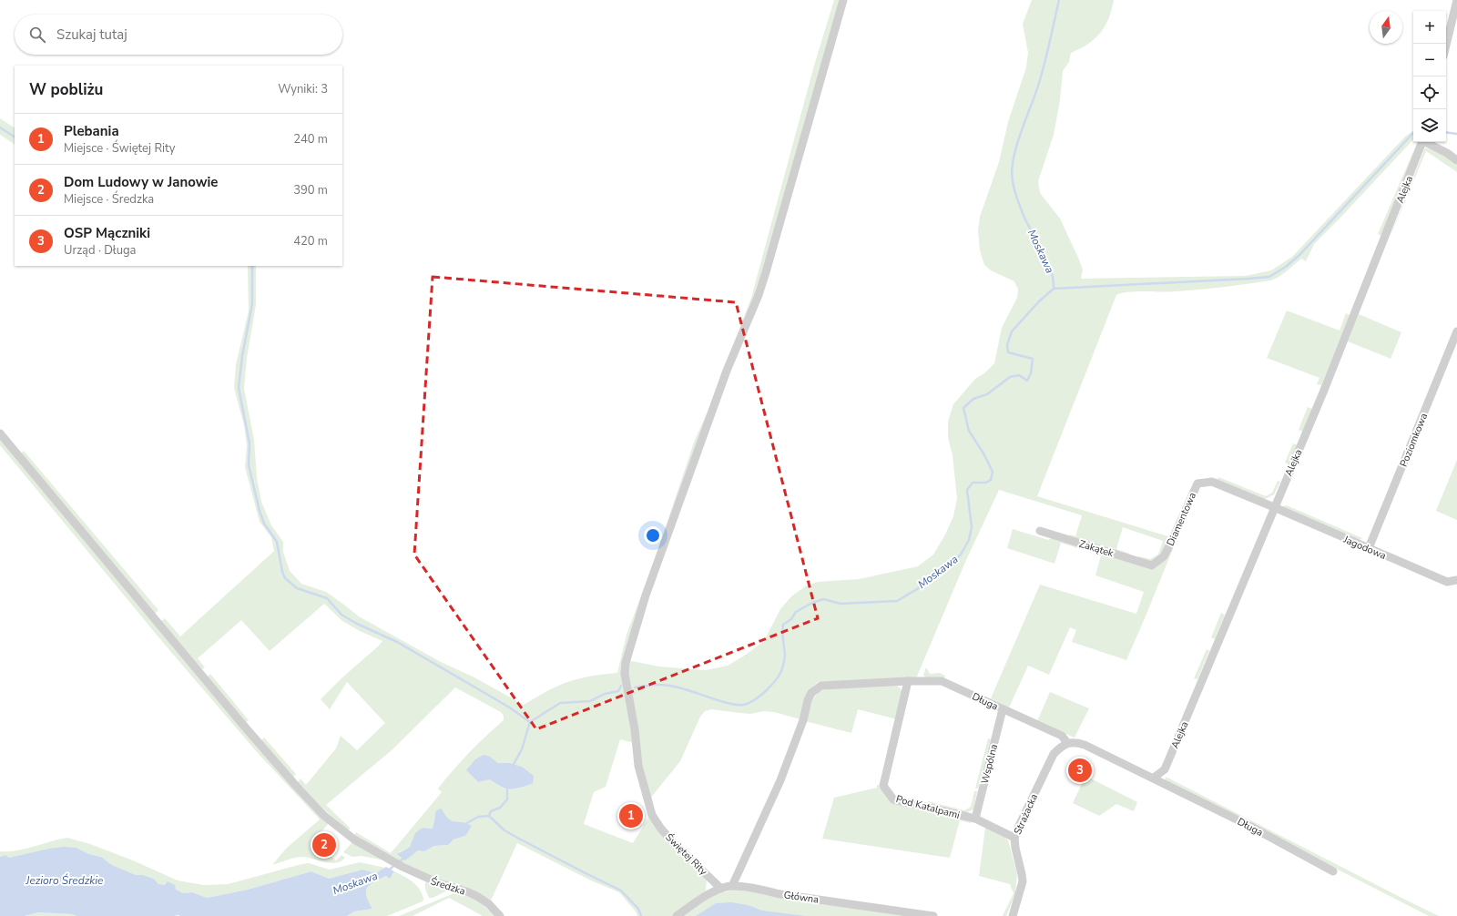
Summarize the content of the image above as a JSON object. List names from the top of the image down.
{
  "streets": {
    "street": [
      "Alejka",
      "Poziomkowa",
      "Diamentowa",
      "Jagodowa",
      "Zakątek",
      "Długa",
      "Wspólna",
      "Pod Katalpami",
      "Strażacka",
      "Świętej Rity",
      "Średzka",
      "Główna"
    ]
  },
  "crossings": [
    ["Alejka", "Diamentowa"],
    ["Alejka", "Jagodowa"],
    ["Alejka", "Długa"],
    ["Poziomkowa", "Jagodowa"],
    ["Diamentowa", "Jagodowa"],
    ["Diamentowa", "Zakątek"],
    ["Długa", "Wspólna"],
    ["Długa", "Pod Katalpami"],
    ["Długa", "Strażacka"],
    ["Długa", "Główna"],
    ["Wspólna", "Pod Katalpami"],
    ["Pod Katalpami", "Strażacka"],
    ["Świętej Rity", "Główna"]
  ],
  "water": ["Moskawa", "Jezioro Średzkie"],
  "north": "top",
  "page": {
    "map_buttons": ["+", "−"],
    "search": "Szukaj tutaj",
    "heading": ["W pobliżu", "Wyniki: 3"],
    "list": [
      {
        "mark": "1",
        "name": "Plebania",
        "note": "Miejsce · Świętej Rity",
        "value": "240 m"
      },
      {
        "mark": "2",
        "name": "Dom Ludowy w Janowie",
        "note": "Miejsce · Średzka",
        "value": "390 m"
      },
      {
        "mark": "3",
        "name": "OSP Mączniki",
        "note": "Urząd · Długa",
        "value": "420 m"
      }
    ],
    "pins": ["3", "1", "2"]
  }
}
